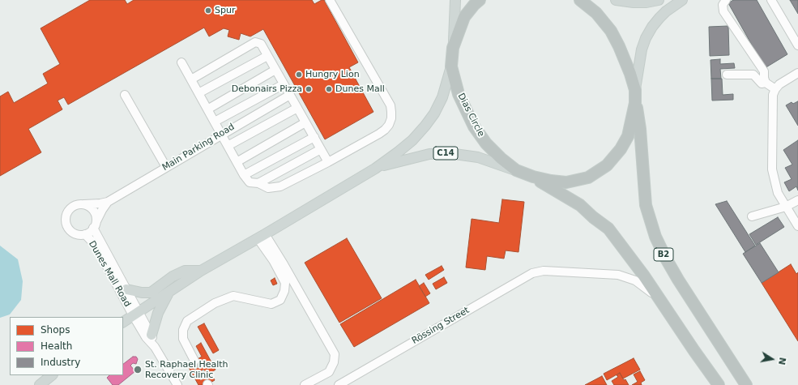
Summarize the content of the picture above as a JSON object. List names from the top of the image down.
{
  "streets": {
    "highway": ["Dias Circle", "B2"],
    "main road": ["C14"],
    "street": ["Main Parking Road", "Dunes Mall Road", "Rössing Street"]
  },
  "crossings": [
    ["Dias Circle", "C14"],
    ["Dias Circle", "B2"],
    ["Main Parking Road", "Dunes Mall Road"],
    ["C14", "Dunes Mall Road"]
  ],
  "places": [
    "Spur",
    "Hungry Lion",
    "Debonairs Pizza",
    "Dunes Mall",
    "St. Raphael Health Recovery Clinic"
  ],
  "legend": ["Shops", "Health", "Industry"],
  "north": "right"
}
